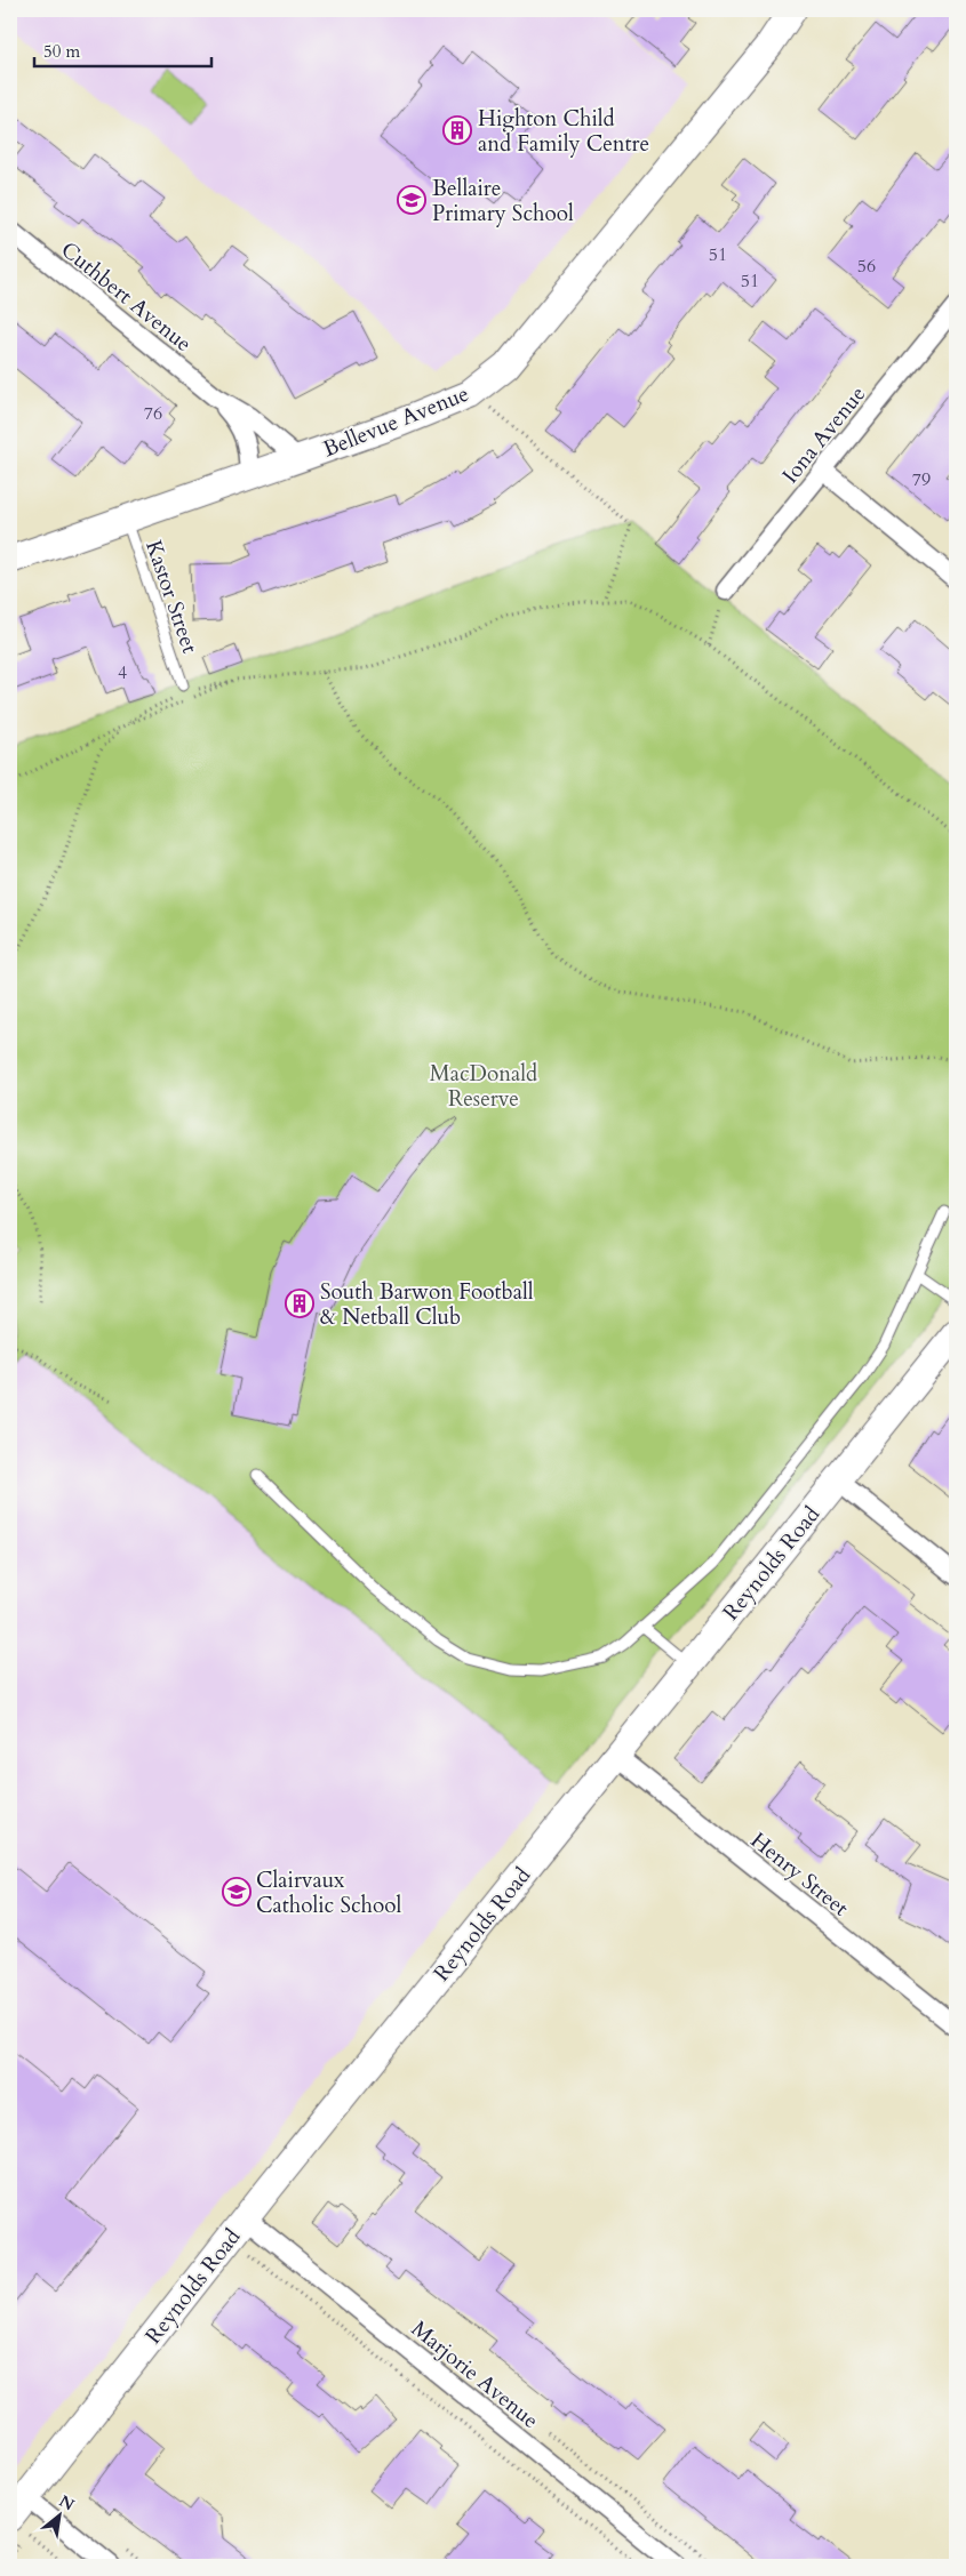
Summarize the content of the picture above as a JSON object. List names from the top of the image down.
{
  "streets": {
    "street": [
      "Cuthbert Avenue",
      "Bellevue Avenue",
      "Iona Avenue",
      "Reynolds Road",
      "Henry Street",
      "Marjorie Avenue"
    ],
    "lane": ["Kastor Street"]
  },
  "crossings": [
    ["Cuthbert Avenue", "Bellevue Avenue"],
    ["Bellevue Avenue", "Kastor Street"],
    ["Reynolds Road", "Henry Street"],
    ["Reynolds Road", "Marjorie Avenue"]
  ],
  "parks": ["MacDonald Reserve"],
  "places": {
    "building": ["Highton Child and Family Centre", "South Barwon Football & Netball Club"],
    "school or university": ["Bellaire Primary School", "Clairvaux Catholic School"]
  },
  "house_numbers": [
    "51",
    "56",
    "51",
    "76",
    "79",
    "4"
  ],
  "scale_bar": "50 m",
  "north": "top right"
}
